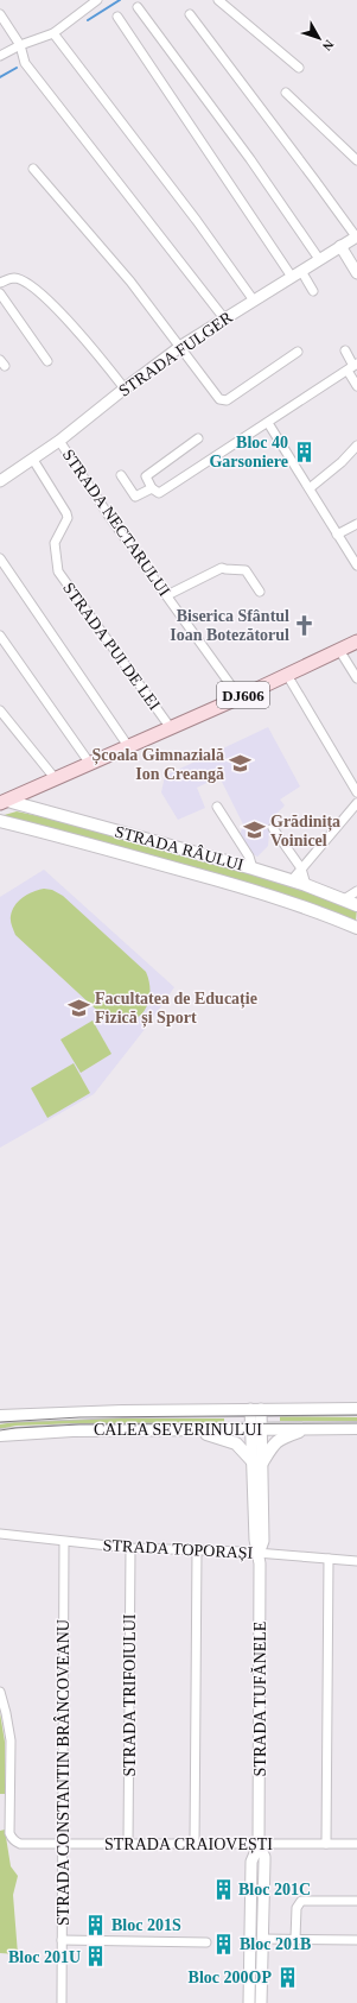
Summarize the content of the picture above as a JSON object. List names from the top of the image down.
{
  "streets": {
    "main road": ["DJ606", "STRADA RÂULUI", "CALEA SEVERINULUI"],
    "street": [
      "STRADA FULGER",
      "STRADA NECTARULUI",
      "STRADA PUI DE LEI",
      "STRADA TOPORAȘI",
      "STRADA TRIFOIULUI",
      "STRADA TUFĂNELE",
      "STRADA CONSTANTIN BRÂNCOVEANU",
      "STRADA CRAIOVEȘTI"
    ]
  },
  "crossings": [
    ["STRADA FULGER", "STRADA NECTARULUI"],
    ["STRADA FULGER", "STRADA PUI DE LEI"],
    ["STRADA NECTARULUI", "DJ606"],
    ["STRADA PUI DE LEI", "DJ606"],
    ["DJ606", "STRADA RÂULUI"],
    ["CALEA SEVERINULUI", "STRADA TUFĂNELE"],
    ["STRADA TOPORAȘI", "STRADA TRIFOIULUI"],
    ["STRADA TOPORAȘI", "STRADA TUFĂNELE"],
    ["STRADA TOPORAȘI", "STRADA CONSTANTIN BRÂNCOVEANU"],
    ["STRADA TRIFOIULUI", "STRADA CRAIOVEȘTI"],
    ["STRADA TUFĂNELE", "STRADA CRAIOVEȘTI"],
    ["STRADA CONSTANTIN BRÂNCOVEANU", "STRADA CRAIOVEȘTI"]
  ],
  "places": {
    "building": [
      "Bloc 40 Garsoniere",
      "Bloc 201C",
      "Bloc 201S",
      "Bloc 201B",
      "Bloc 201U",
      "Bloc 200OP"
    ],
    "church": ["Biserica Sfântul Ioan Botezătorul"],
    "school or university": ["Școala Gimnazială Ion Creangă", "Grădinița Voinicel", "Facultatea de Educație Fizică și Sport"]
  },
  "north": "bottom right"
}
